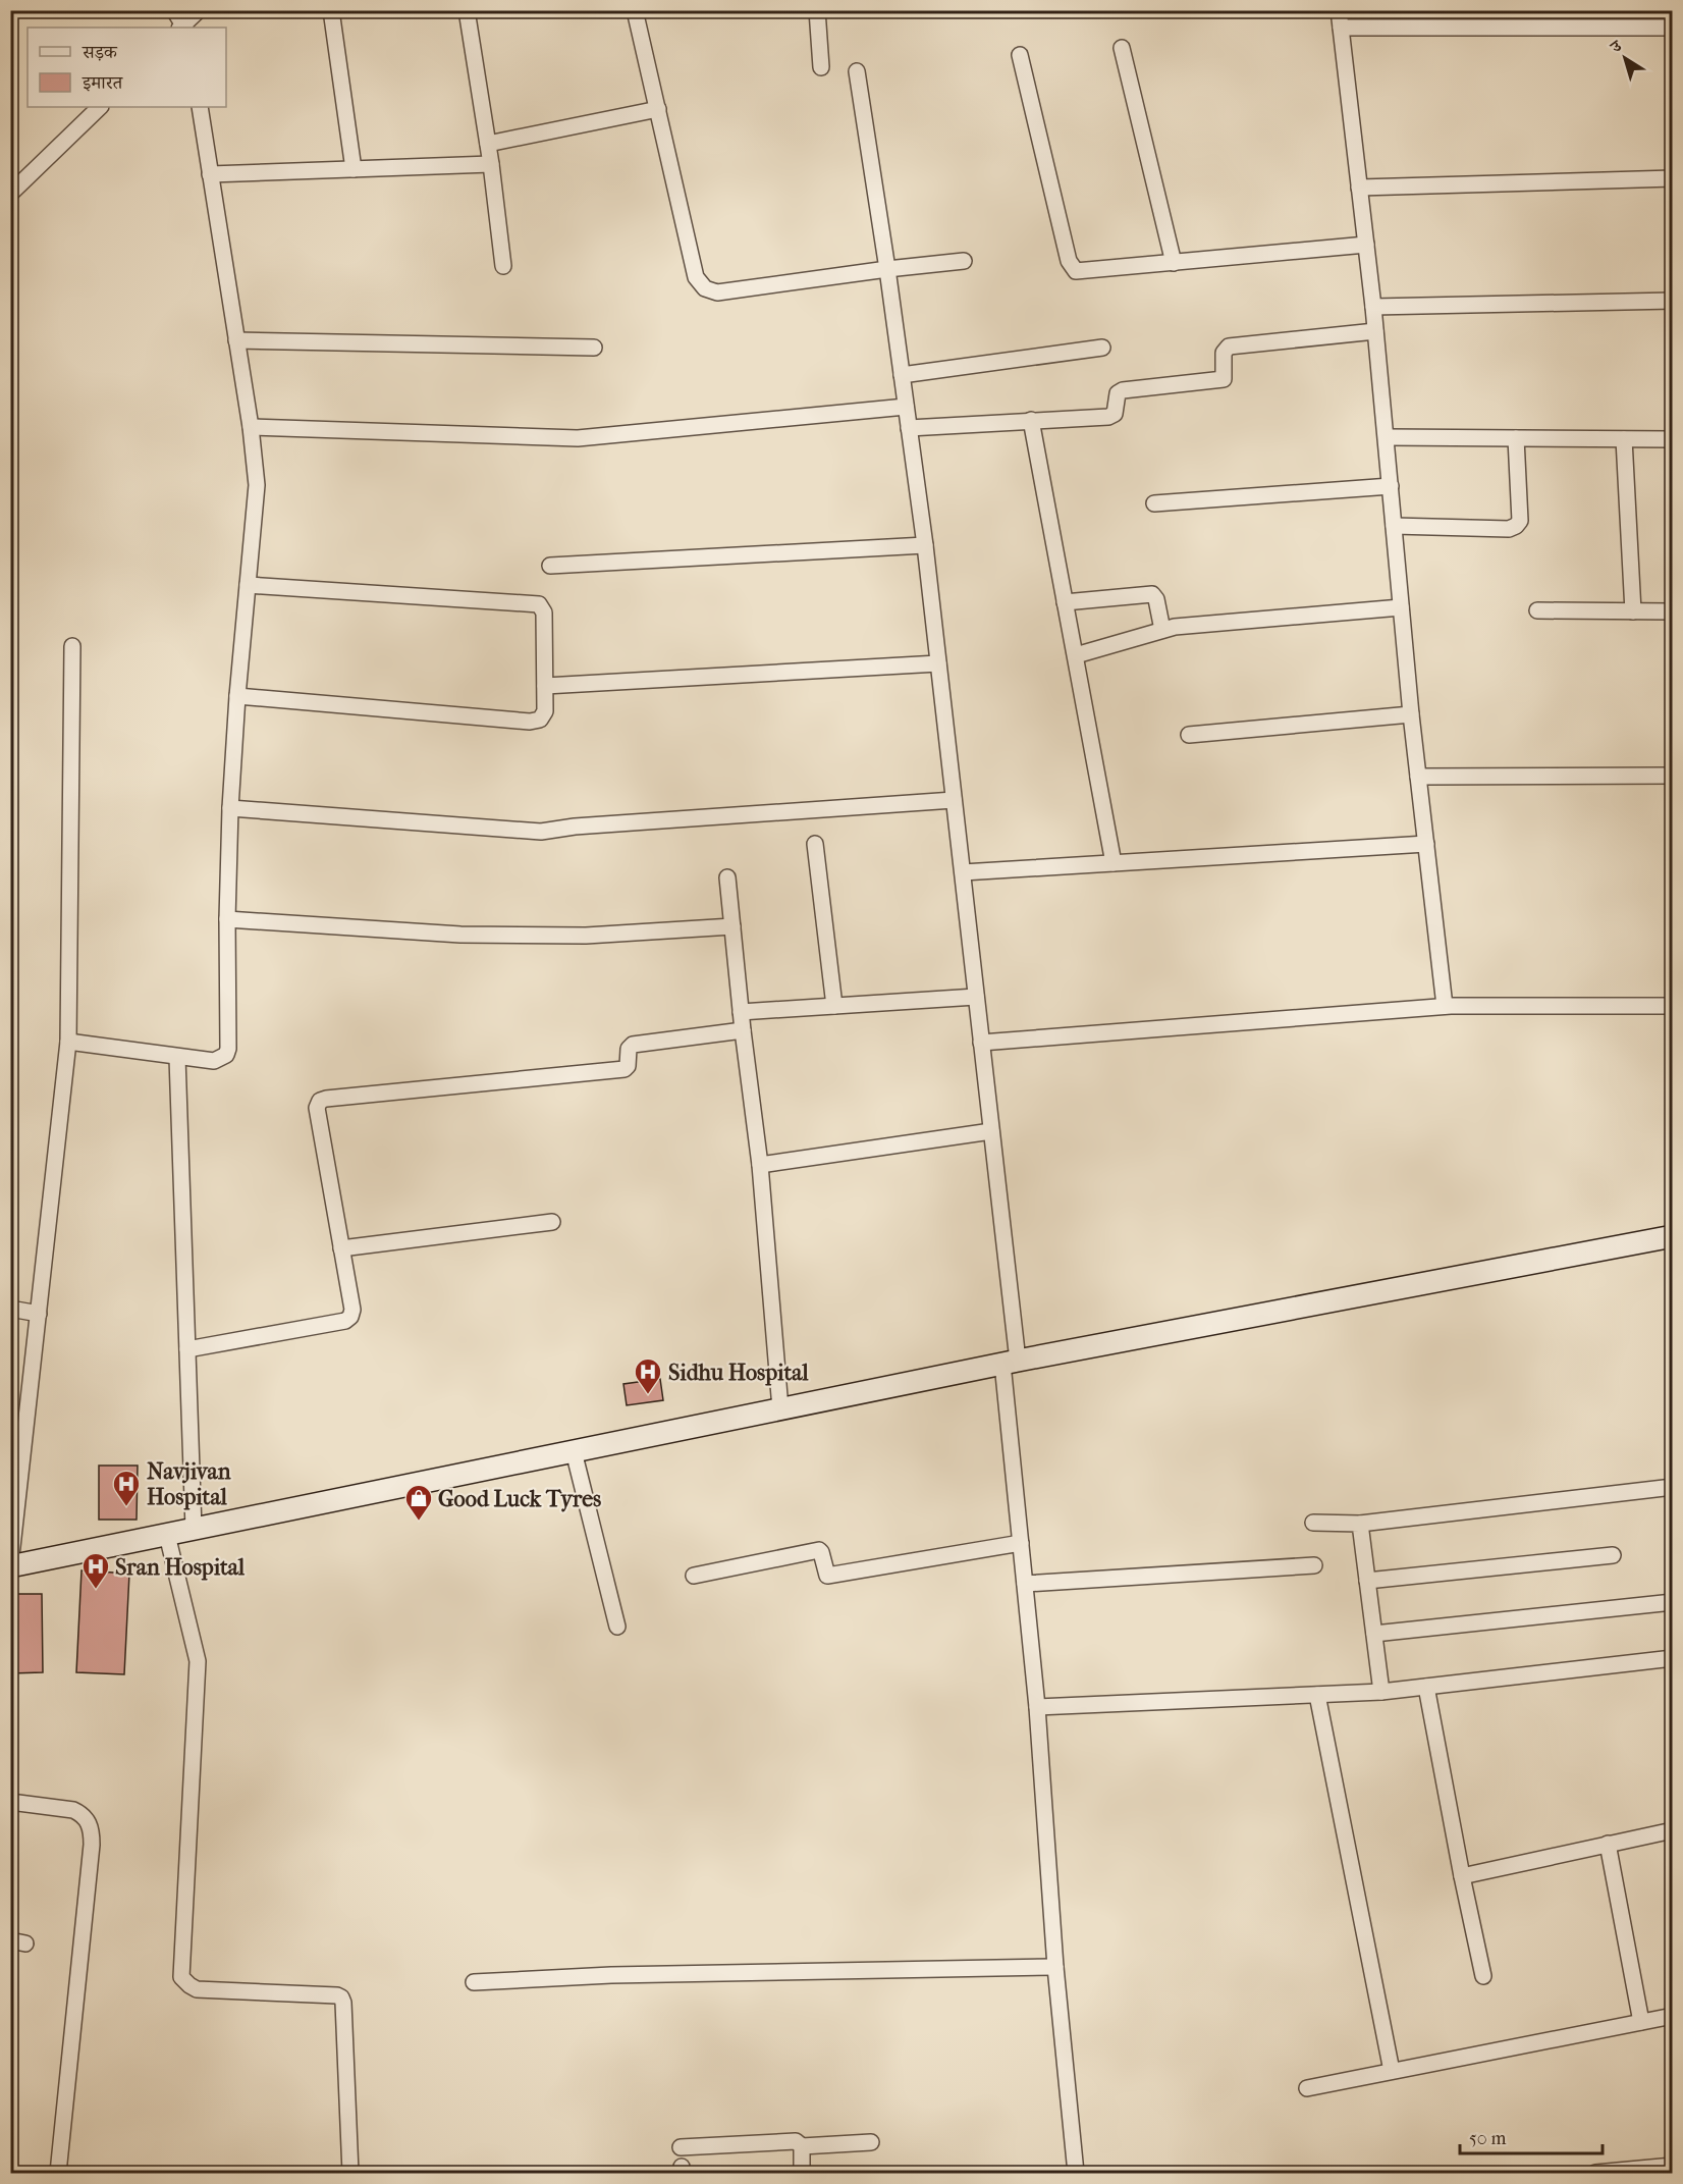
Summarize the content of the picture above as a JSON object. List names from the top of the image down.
{
  "places": {
    "hospital": ["Sidhu Hospital", "Navjivan Hospital", "Sran Hospital"],
    "shop": ["Good Luck Tyres"]
  },
  "legend": ["सड़क", "इमारत"],
  "scale_bar": "50 m",
  "north": "top left"
}
